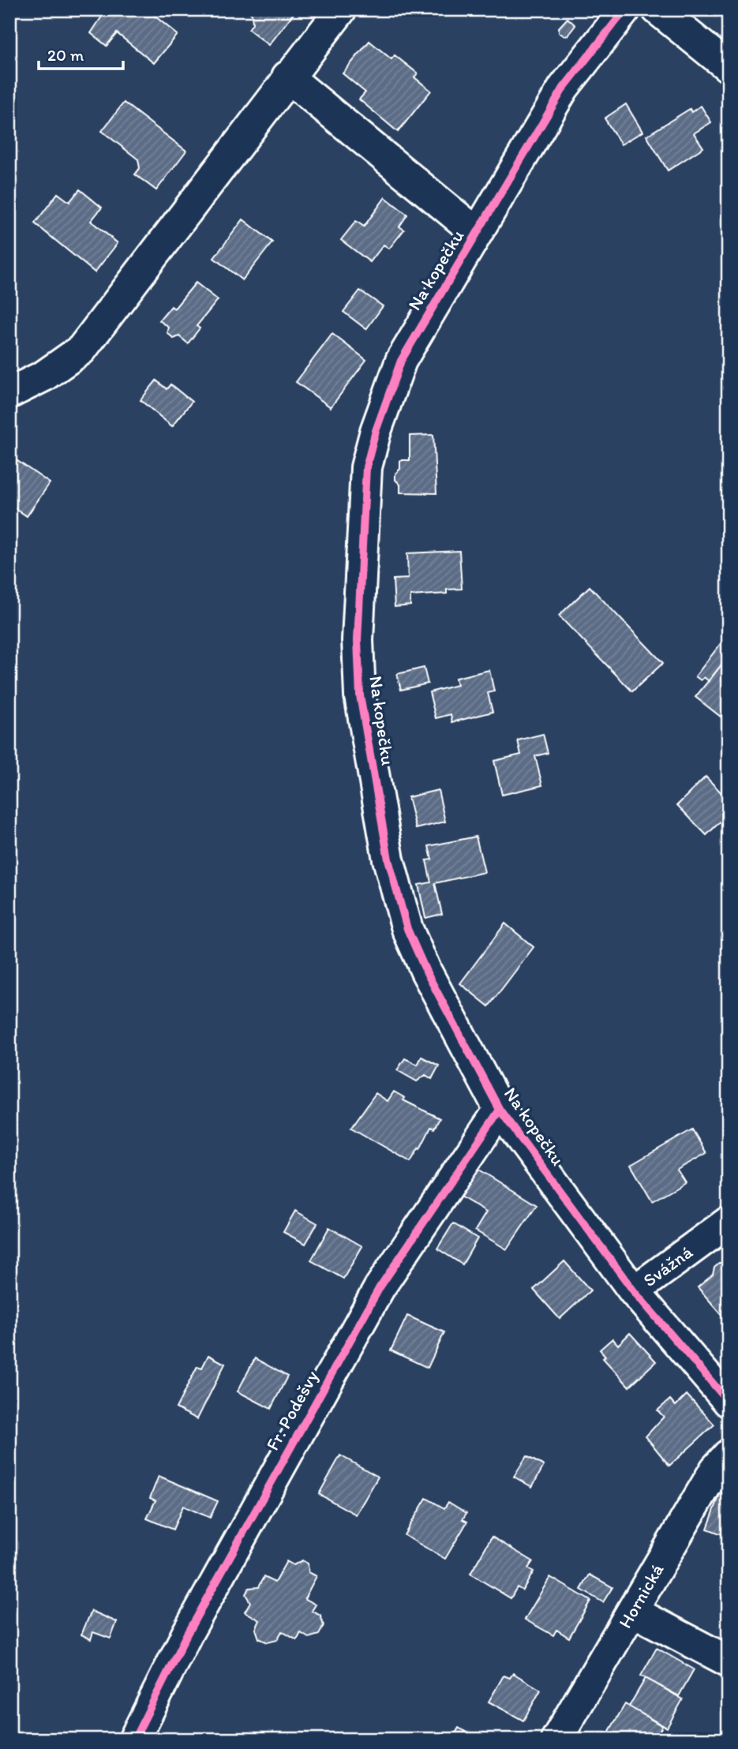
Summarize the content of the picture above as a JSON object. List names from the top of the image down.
{
  "streets": {
    "street": [
      "Na kopečku",
      "Svážná",
      "Fr. Podešvy",
      "Hornická"
    ]
  },
  "crossings": [
    ["Na kopečku", "Svážná"],
    ["Na kopečku", "Fr. Podešvy"]
  ],
  "scale_bar": "20 m"
}
